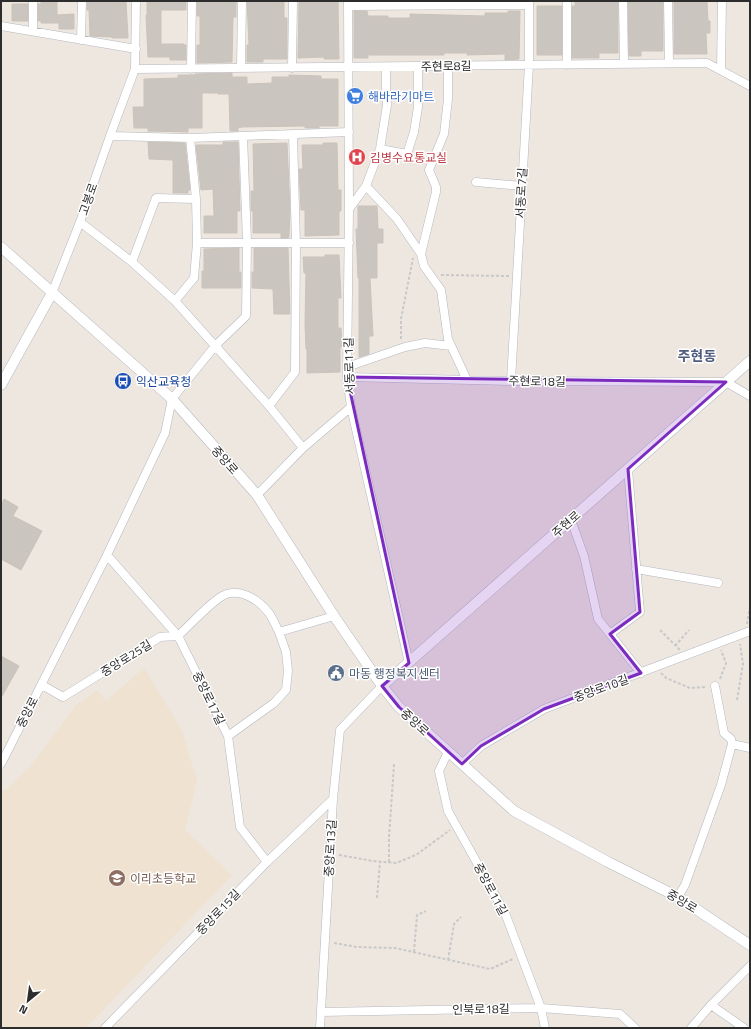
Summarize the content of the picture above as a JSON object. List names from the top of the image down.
{
  "streets": {
    "street": [
      "주현로8길",
      "서동로7길",
      "고봉로",
      "서동로11길",
      "주현로18길",
      "중앙로",
      "주현로",
      "중앙로25길",
      "중앙로10길",
      "중앙로17길",
      "중앙로13길",
      "중앙로11길",
      "중앙로15길",
      "인북로18길"
    ]
  },
  "crossings": [
    ["주현로8길", "서동로7길"],
    ["주현로8길", "고봉로"],
    ["주현로8길", "서동로11길"],
    ["서동로7길", "서동로11길"],
    ["서동로7길", "주현로18길"],
    ["고봉로", "중앙로"],
    ["서동로11길", "주현로18길"],
    ["서동로11길", "중앙로"],
    ["주현로18길", "주현로"],
    ["중앙로", "주현로"],
    ["중앙로", "중앙로25길"],
    ["중앙로", "중앙로10길"],
    ["중앙로", "중앙로17길"],
    ["중앙로", "중앙로13길"],
    ["중앙로", "중앙로11길"],
    ["주현로", "중앙로13길"],
    ["중앙로25길", "중앙로17길"],
    ["중앙로17길", "중앙로15길"],
    ["중앙로13길", "중앙로15길"],
    ["중앙로13길", "인북로18길"],
    ["중앙로11길", "인북로18길"]
  ],
  "districts": ["주현동"],
  "places": {
    "supermarket": ["해바라기마트"],
    "hospital": ["김병수요통교실"],
    "bus stop": ["익산교육청"],
    "public building": ["마동 행정복지센터"],
    "school or university": ["이리초등학교"]
  },
  "north": "bottom left"
}
